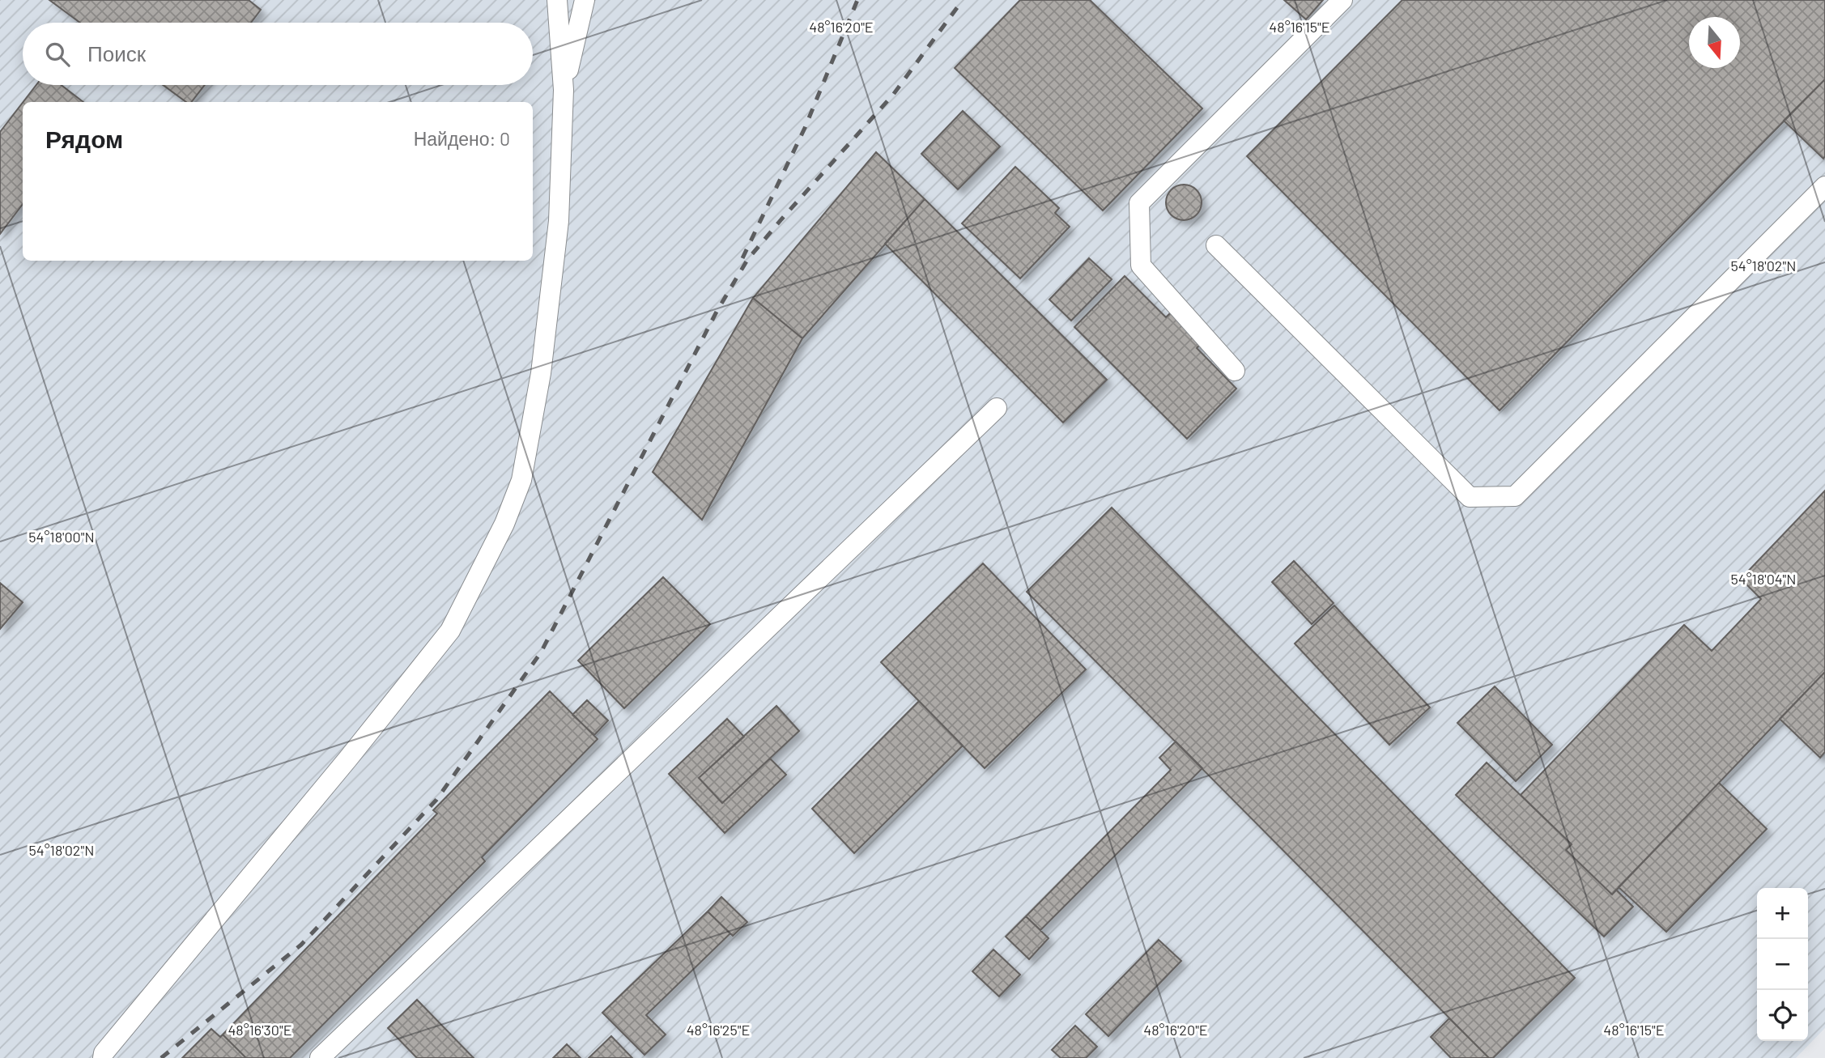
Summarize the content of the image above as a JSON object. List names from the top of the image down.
{
  "north": "bottom",
  "page": {
    "search": "Поиск",
    "heading": ["Рядом", "Найдено: 0"],
    "map_buttons": ["+", "−"]
  },
  "coordinates": [
    "48°16'20\"E",
    "48°16'15\"E",
    "54°18'02\"N",
    "54°18'00\"N",
    "54°18'04\"N",
    "48°16'30\"E",
    "48°16'25\"E"
  ]
}
